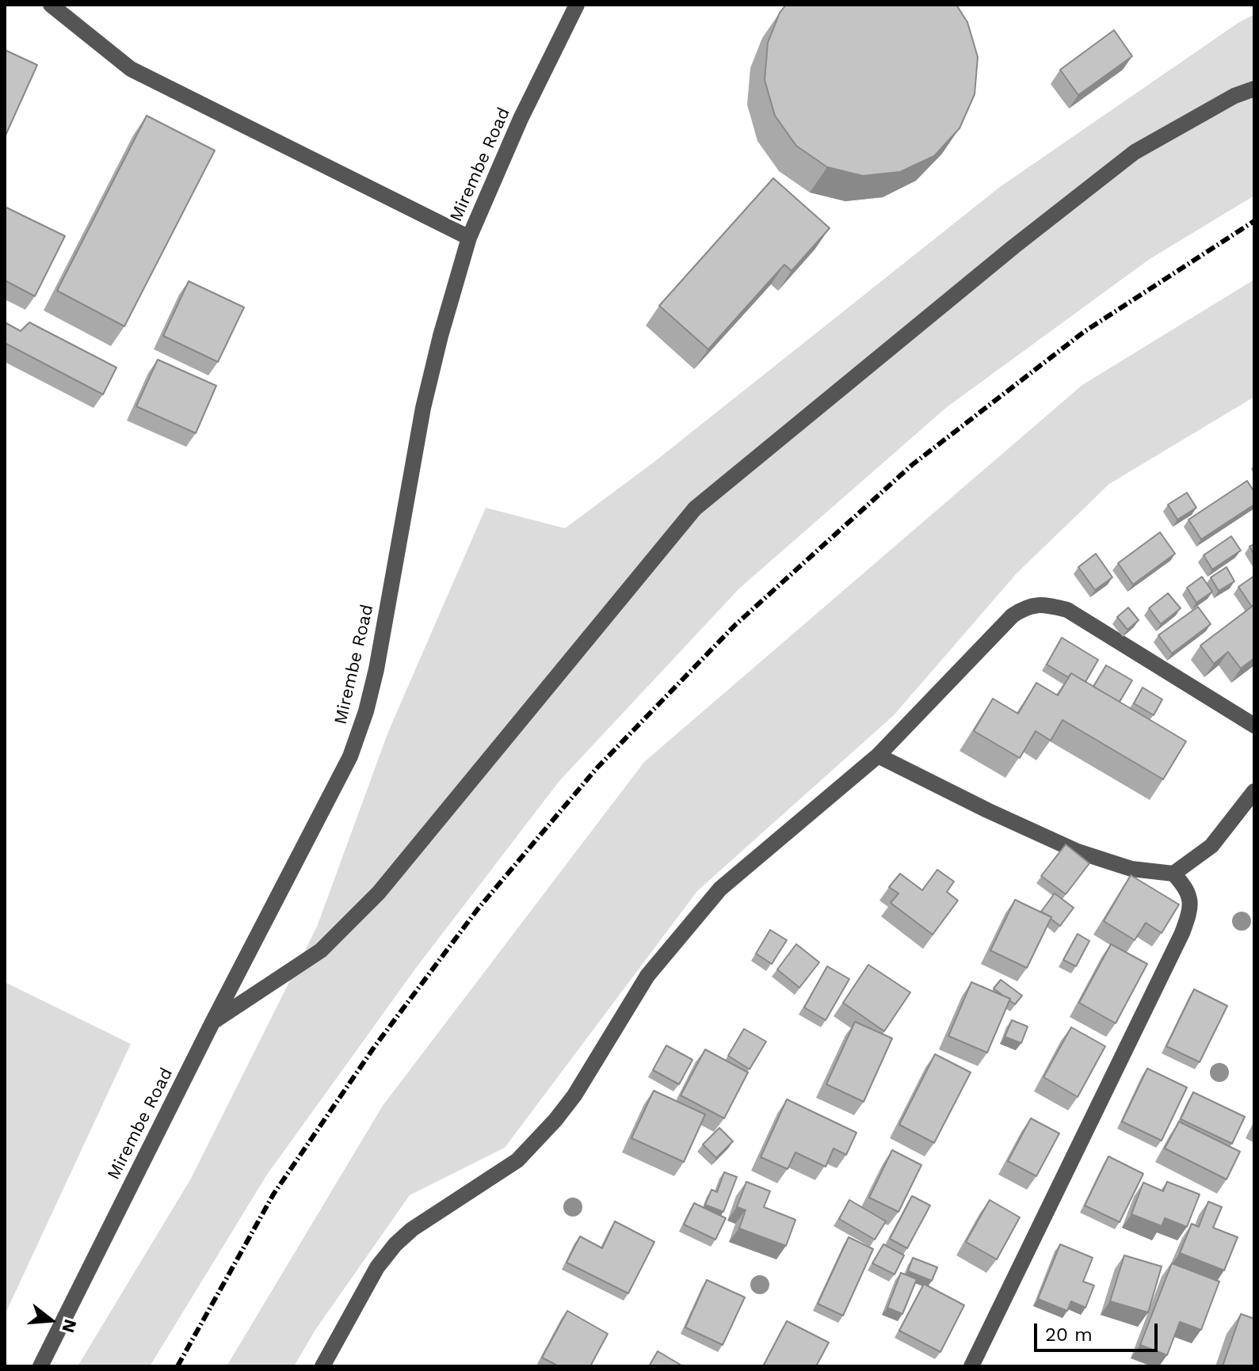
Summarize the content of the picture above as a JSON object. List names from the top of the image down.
{
  "streets": {
    "street": ["Mirembe Road"]
  },
  "scale_bar": "20 m",
  "north": "right"
}
